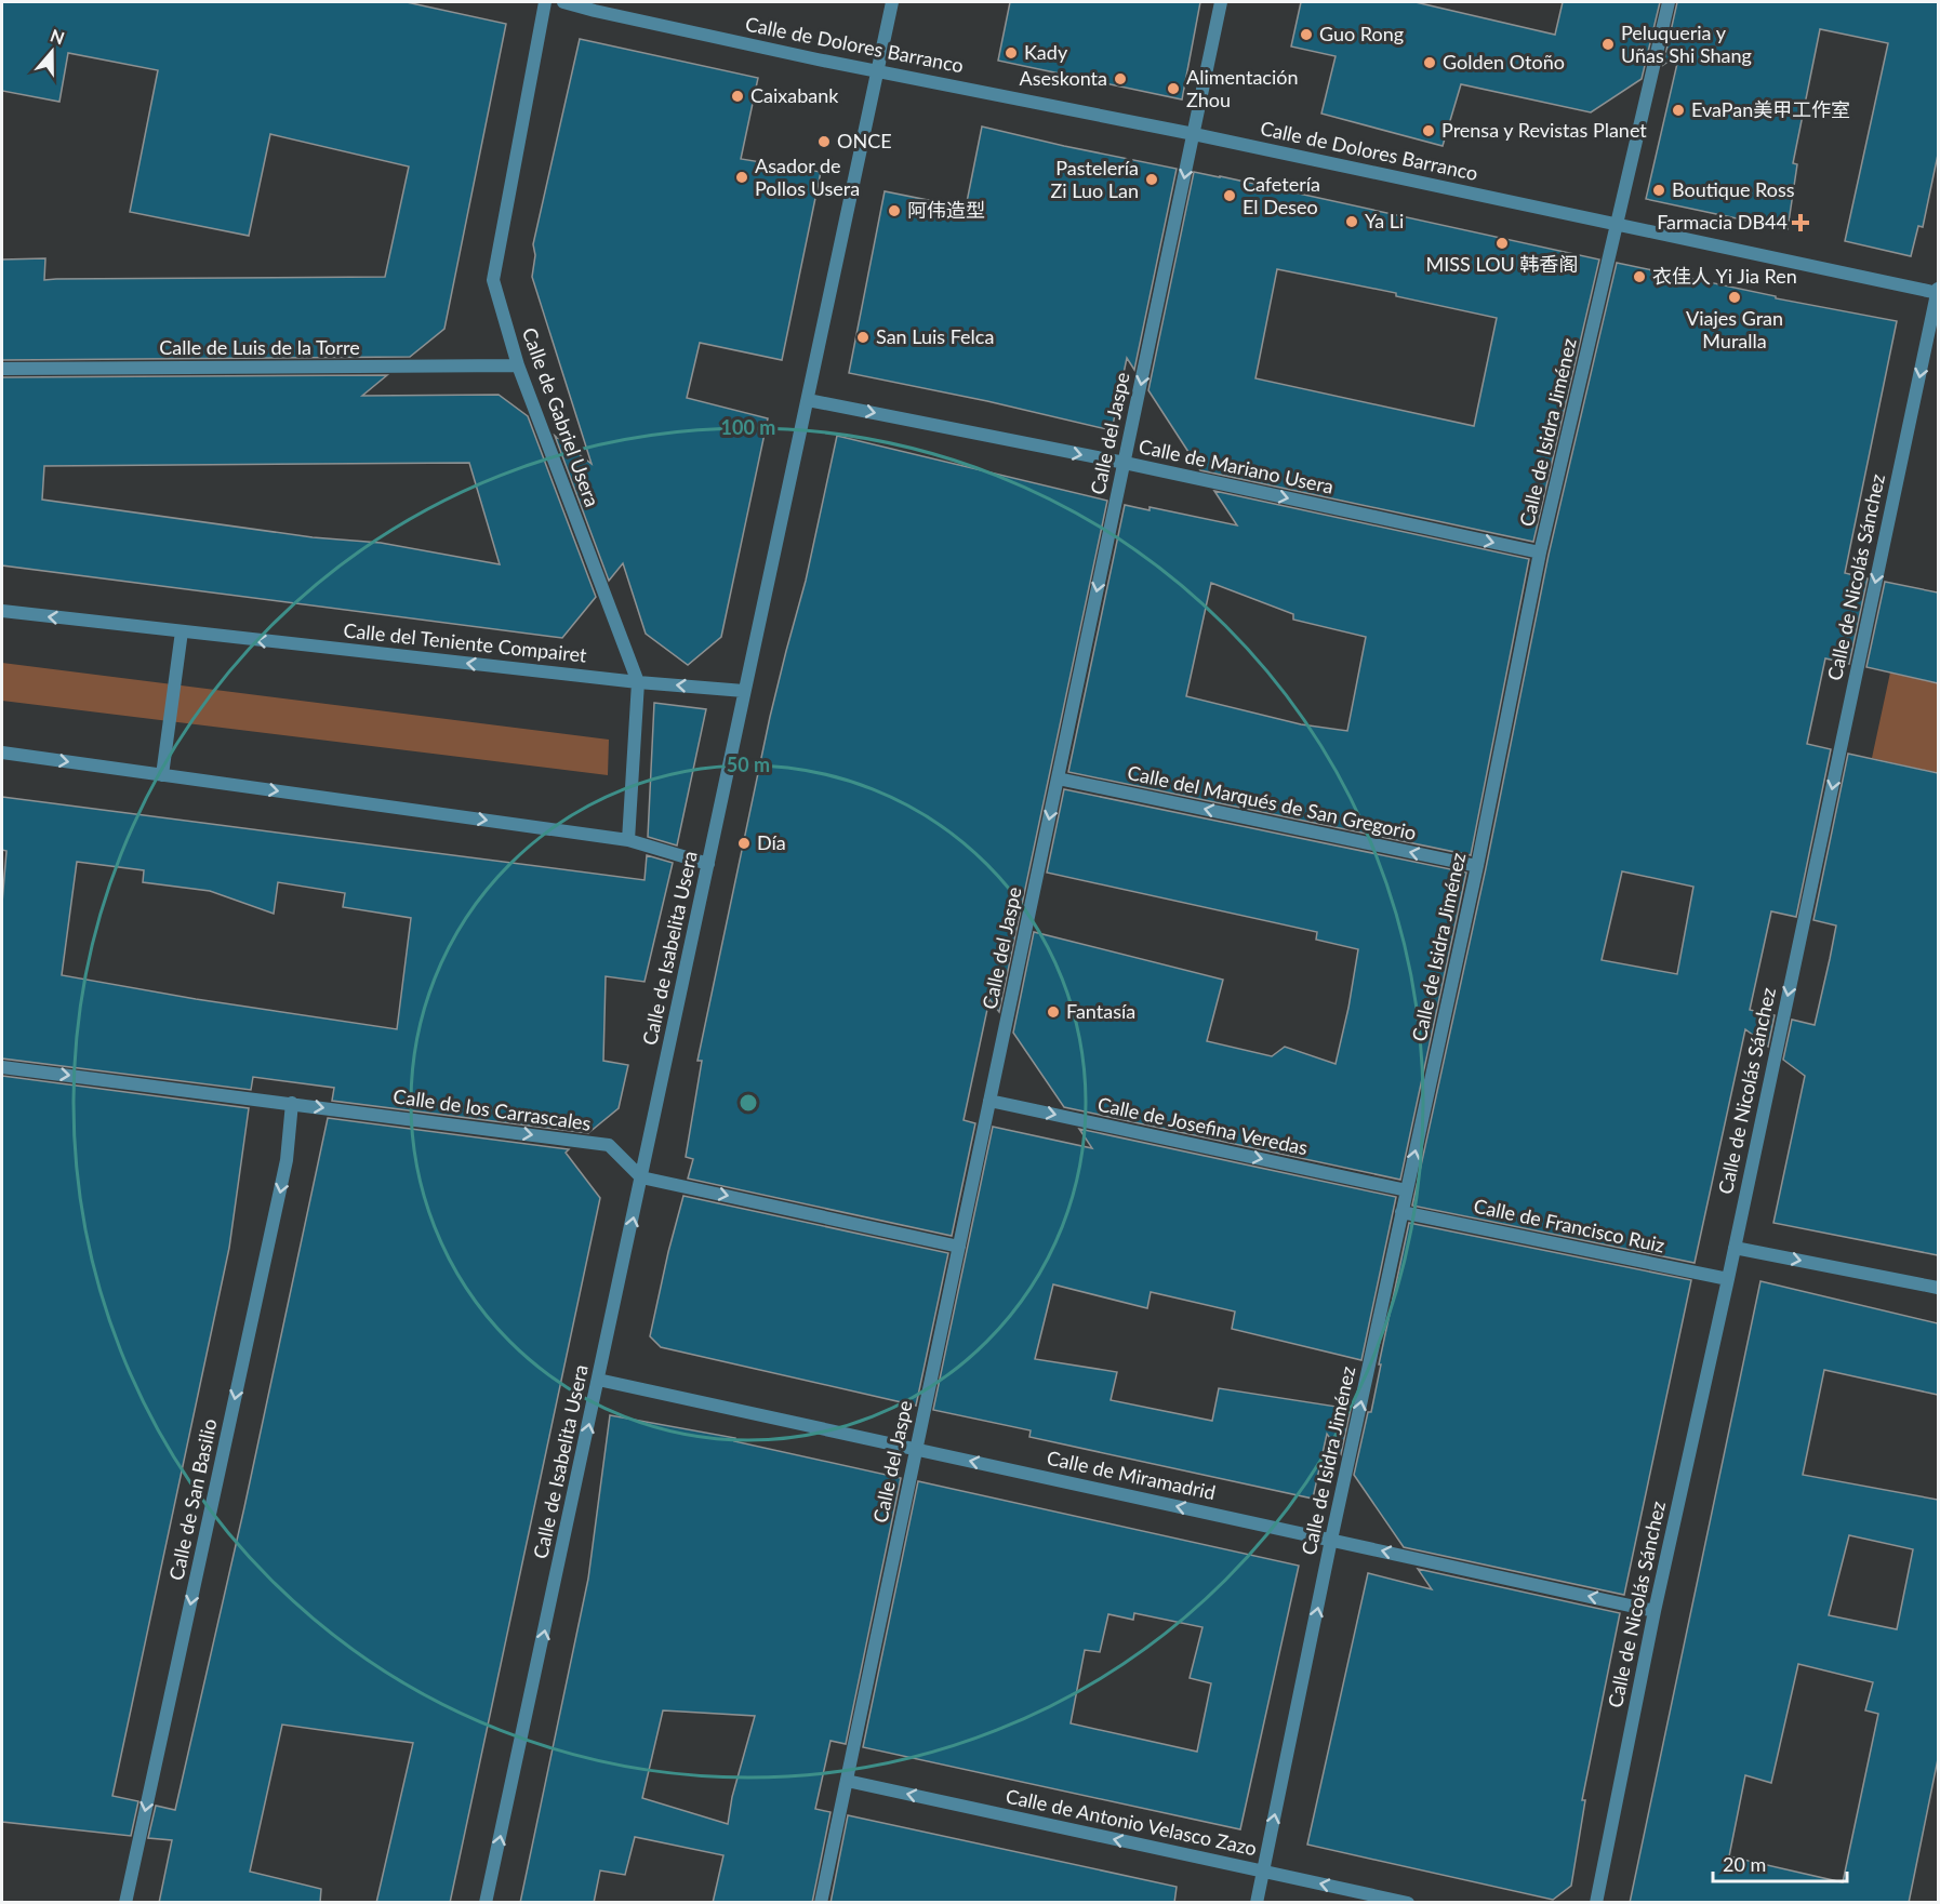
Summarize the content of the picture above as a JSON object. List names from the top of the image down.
{
  "streets": {
    "street": [
      "Calle de Dolores Barranco",
      "Calle de Luis de la Torre",
      "Calle de Gabriel Usera",
      "Calle de Isidra Jiménez",
      "Calle del Jaspe",
      "Calle de Mariano Usera",
      "Calle de Nicolás Sánchez",
      "Calle del Teniente Compairet",
      "Calle del Marqués de San Gregorio",
      "Calle de Isabelita Usera",
      "Calle de los Carrascales",
      "Calle de Josefina Veredas",
      "Calle de Francisco Ruiz",
      "Calle de Miramadrid",
      "Calle de San Basilio",
      "Calle de Antonio Velasco Zazo"
    ]
  },
  "crossings": [
    ["Calle de Dolores Barranco", "Calle de Isidra Jiménez"],
    ["Calle de Dolores Barranco", "Calle del Jaspe"],
    ["Calle de Dolores Barranco", "Calle de Nicolás Sánchez"],
    ["Calle de Dolores Barranco", "Calle de Isabelita Usera"],
    ["Calle de Luis de la Torre", "Calle de Gabriel Usera"],
    ["Calle de Gabriel Usera", "Calle del Teniente Compairet"],
    ["Calle de Isidra Jiménez", "Calle de Mariano Usera"],
    ["Calle de Isidra Jiménez", "Calle del Marqués de San Gregorio"],
    ["Calle de Isidra Jiménez", "Calle de Josefina Veredas"],
    ["Calle de Isidra Jiménez", "Calle de Francisco Ruiz"],
    ["Calle de Isidra Jiménez", "Calle de Miramadrid"],
    ["Calle de Isidra Jiménez", "Calle de Antonio Velasco Zazo"],
    ["Calle del Jaspe", "Calle de Mariano Usera"],
    ["Calle del Jaspe", "Calle del Marqués de San Gregorio"],
    ["Calle del Jaspe", "Calle de Josefina Veredas"],
    ["Calle del Jaspe", "Calle de Miramadrid"],
    ["Calle del Jaspe", "Calle de Antonio Velasco Zazo"],
    ["Calle de Mariano Usera", "Calle de Isabelita Usera"],
    ["Calle de Nicolás Sánchez", "Calle de Francisco Ruiz"],
    ["Calle de Nicolás Sánchez", "Calle de Miramadrid"],
    ["Calle del Teniente Compairet", "Calle de Isabelita Usera"],
    ["Calle de Isabelita Usera", "Calle de los Carrascales"],
    ["Calle de Isabelita Usera", "Calle de Miramadrid"],
    ["Calle de los Carrascales", "Calle de San Basilio"]
  ],
  "one_way": [
    "Calle de Isidra Jiménez",
    "Calle del Jaspe",
    "Calle de Mariano Usera",
    "Calle de Nicolás Sánchez",
    "Calle del Teniente Compairet",
    "Calle del Marqués de San Gregorio",
    "Calle de Isabelita Usera",
    "Calle de los Carrascales",
    "Calle de Josefina Veredas",
    "Calle de Miramadrid",
    "Calle de San Basilio",
    "Calle de Antonio Velasco Zazo"
  ],
  "places": {
    "other": [
      "Guo Rong",
      "Peluqueria y Uñas Shi Shang",
      "Kady",
      "Golden Otoño",
      "Aseskonta",
      "Alimentación Zhou",
      "Caixabank",
      "EvaPan美甲工作室",
      "Prensa y Revistas Planet",
      "ONCE",
      "Asador de Pollos Usera",
      "Pastelería Zi Luo Lan",
      "Boutique Ross",
      "Cafetería El Deseo",
      "阿伟造型",
      "Ya Li",
      "MISS LOU 韩香阁",
      "衣佳人 Yi Jia Ren",
      "Viajes Gran Muralla",
      "San Luis Felca",
      "Día",
      "Fantasía"
    ],
    "health": ["Farmacia DB44"]
  },
  "scale_bar": "20 m",
  "north": "top",
  "rings": ["100 m", "50 m"]
}
